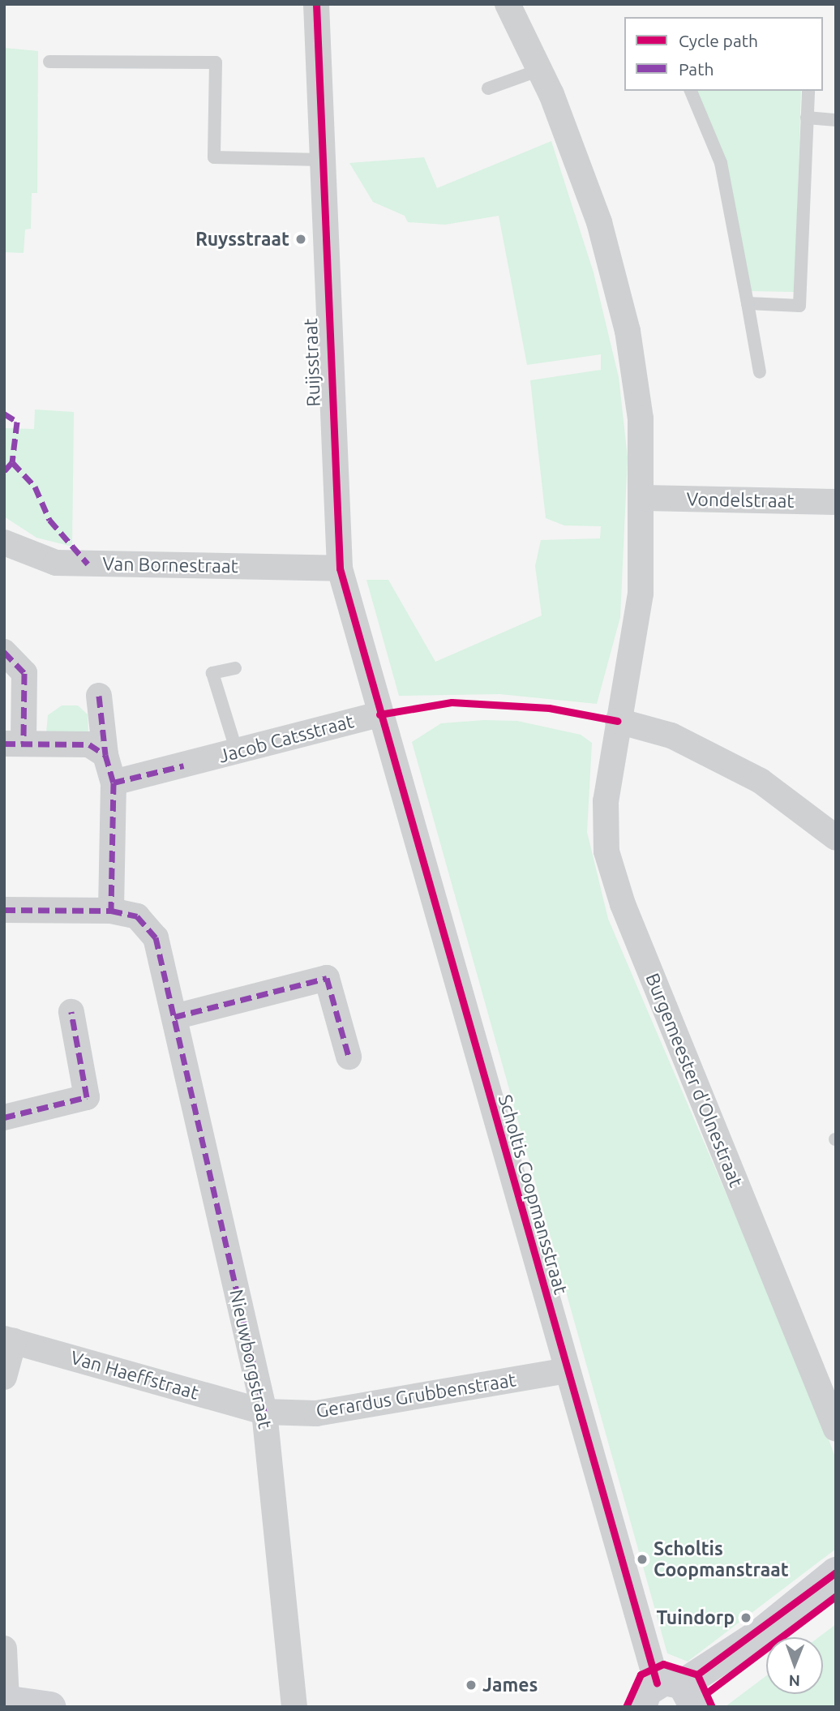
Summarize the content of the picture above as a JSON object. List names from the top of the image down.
{
  "streets": {
    "street": [
      "Ruijsstraat",
      "Vondelstraat",
      "Van Bornestraat",
      "Jacob Catsstraat",
      "Burgemeester d'Olnestraat",
      "Scholtis Coopmansstraat",
      "Nieuwborgstraat",
      "Van Haeffstraat",
      "Gerardus Grubbenstraat"
    ]
  },
  "crossings": [
    ["Ruijsstraat", "Van Bornestraat"],
    ["Ruijsstraat", "Jacob Catsstraat"],
    ["Ruijsstraat", "Scholtis Coopmansstraat"],
    ["Vondelstraat", "Burgemeester d'Olnestraat"],
    ["Jacob Catsstraat", "Scholtis Coopmansstraat"],
    ["Scholtis Coopmansstraat", "Gerardus Grubbenstraat"],
    ["Nieuwborgstraat", "Van Haeffstraat"],
    ["Nieuwborgstraat", "Gerardus Grubbenstraat"],
    ["Van Haeffstraat", "Gerardus Grubbenstraat"]
  ],
  "places": [
    "Ruysstraat",
    "Scholtis Coopmanstraat",
    "Tuindorp",
    "James"
  ],
  "legend": ["Cycle path", "Path"],
  "north": "bottom"
}
